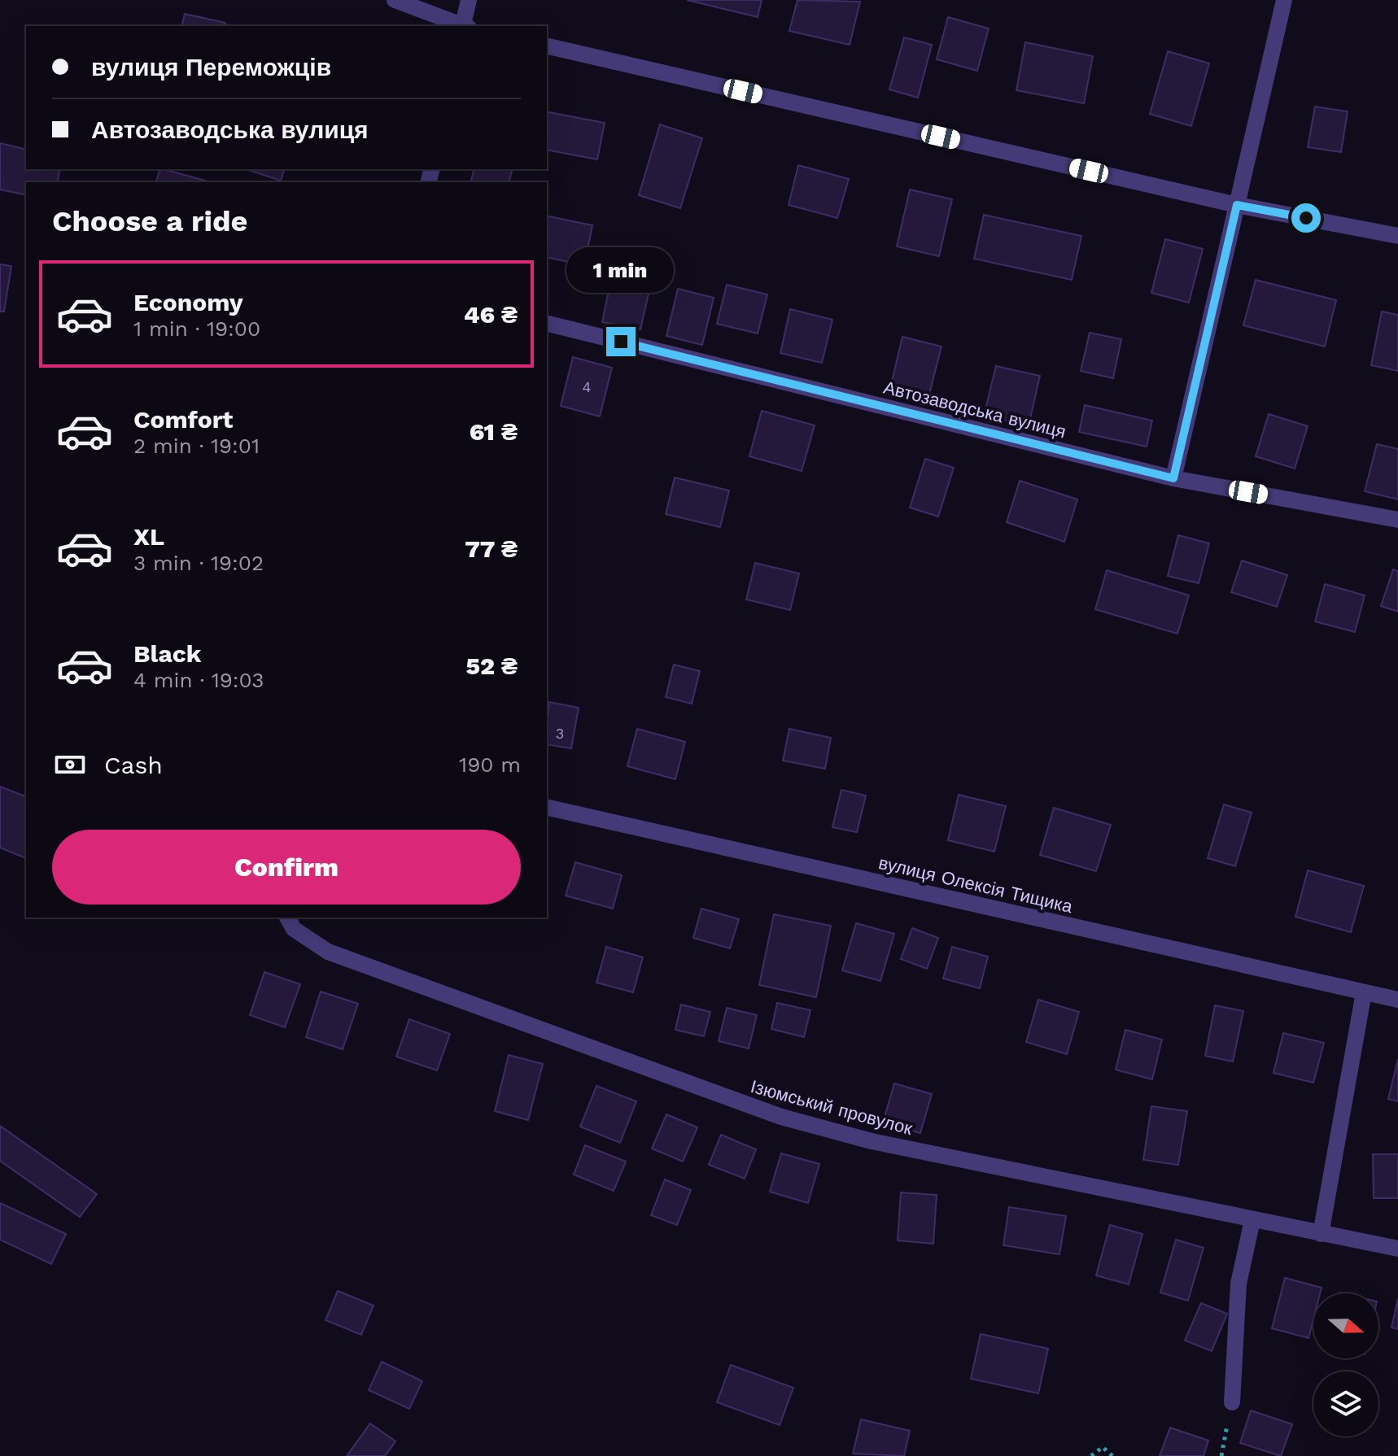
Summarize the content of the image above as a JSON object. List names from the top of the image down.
{
  "streets": {
    "street": ["Автозаводська вулиця", "вулиця Олексія Тищика", "Ізюмський провулок"]
  },
  "house_numbers": ["4", "3"],
  "north": "right",
  "page": {
    "banner": ["вулиця Переможців", "Автозаводська вулиця"],
    "heading": "Choose a ride",
    "bubble": "1 min",
    "list": [
      {
        "name": "Economy",
        "note": "1 min · 19:00",
        "value": "46 ₴"
      },
      {
        "name": "Comfort",
        "note": "2 min · 19:01",
        "value": "61 ₴"
      },
      {
        "name": "XL",
        "note": "3 min · 19:02",
        "value": "77 ₴"
      },
      {
        "name": "Black",
        "note": "4 min · 19:03",
        "value": "52 ₴"
      }
    ],
    "pay": ["Cash", "190 m"],
    "buttons": "Confirm"
  }
}
